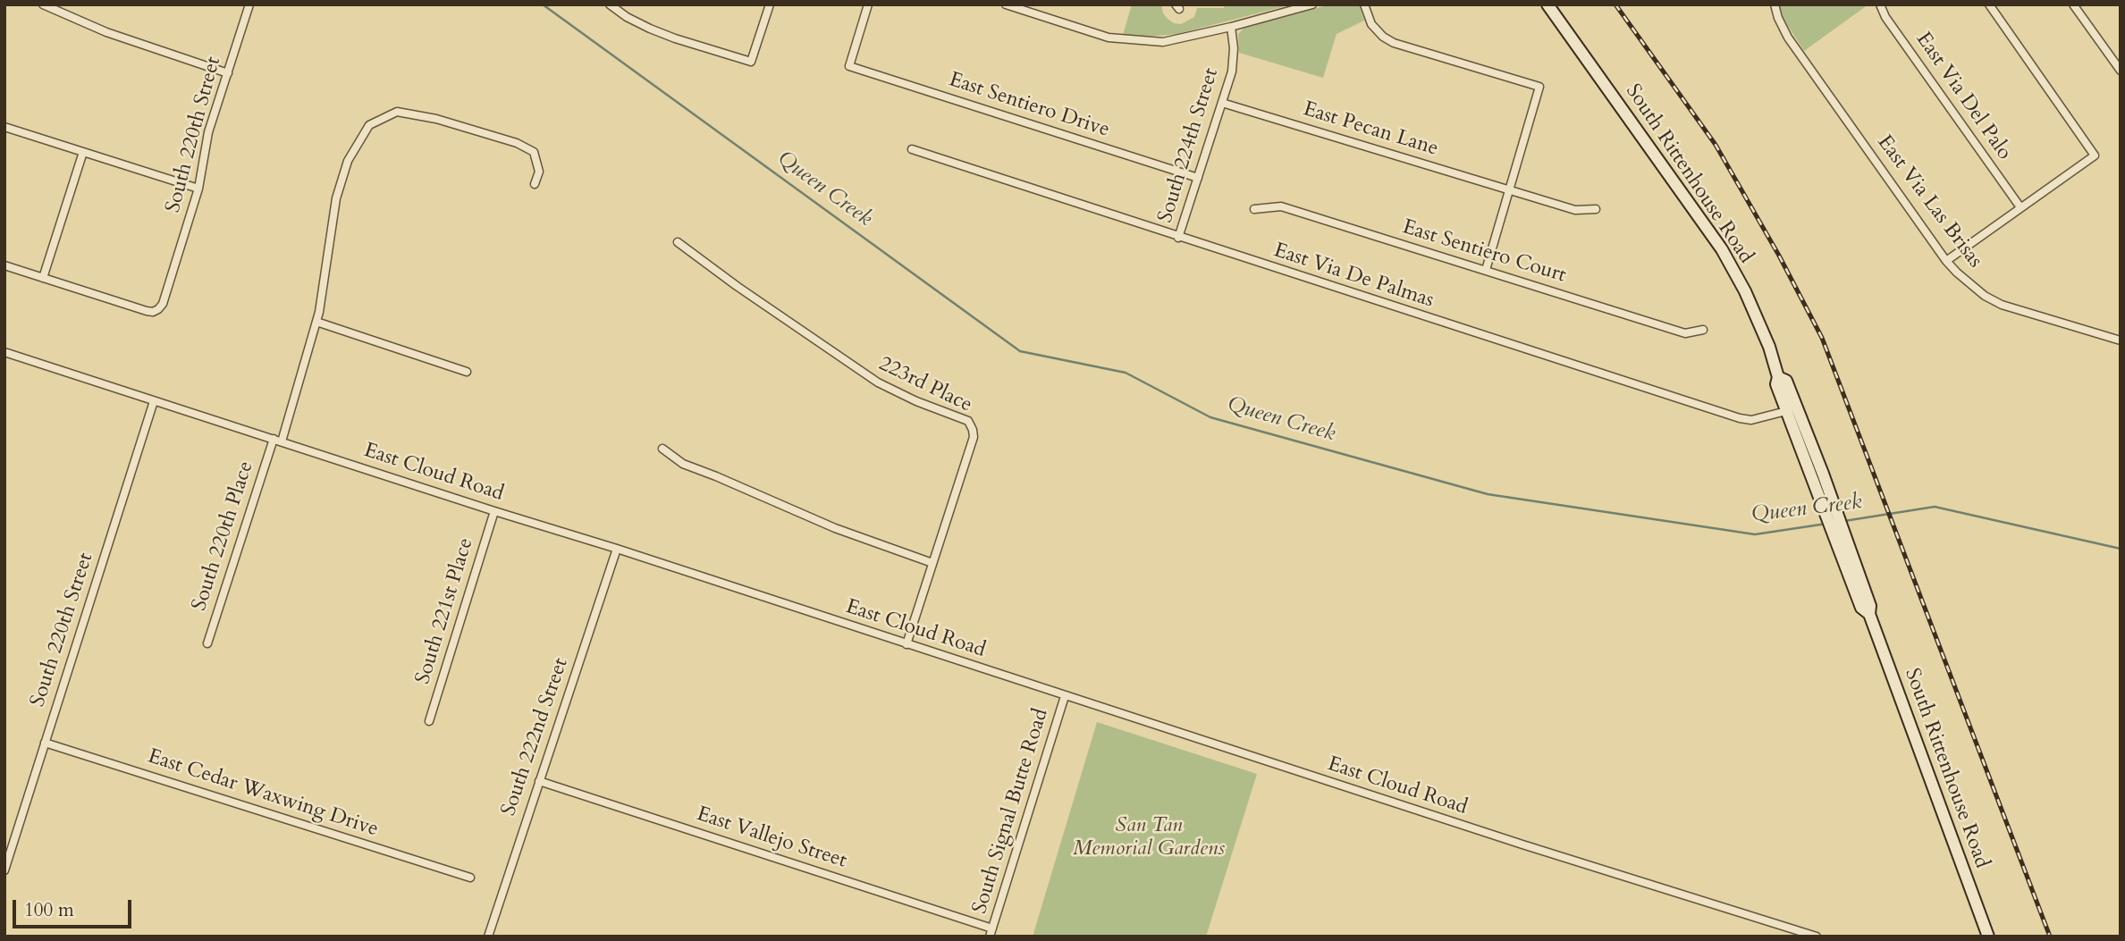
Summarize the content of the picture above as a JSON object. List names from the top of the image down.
{
  "streets": {
    "main road": ["South Rittenhouse Road"],
    "street": [
      "East Via Del Palo",
      "East Sentiero Drive",
      "East Pecan Lane",
      "South 220th Street",
      "South 224th Street",
      "East Via Las Brisas",
      "East Sentiero Court",
      "East Via De Palmas",
      "223rd Place",
      "East Cloud Road",
      "South 220th Place",
      "South 221st Place",
      "South 222nd Street",
      "East Cedar Waxwing Drive",
      "South Signal Butte Road",
      "East Vallejo Street"
    ]
  },
  "crossings": [
    ["East Sentiero Drive", "South 224th Street"],
    ["East Pecan Lane", "South 224th Street"],
    ["South 220th Street", "East Cloud Road"],
    ["South 220th Street", "East Cedar Waxwing Drive"],
    ["South 224th Street", "East Via De Palmas"],
    ["South Rittenhouse Road", "East Via De Palmas"],
    ["223rd Place", "East Cloud Road"],
    ["East Cloud Road", "South 220th Place"],
    ["East Cloud Road", "South 221st Place"],
    ["East Cloud Road", "South 222nd Street"],
    ["East Cloud Road", "South Signal Butte Road"],
    ["South 222nd Street", "East Vallejo Street"],
    ["South Signal Butte Road", "East Vallejo Street"]
  ],
  "water": ["Queen Creek"],
  "parks": ["San Tan Memorial Gardens"],
  "scale_bar": "100 m"
}
